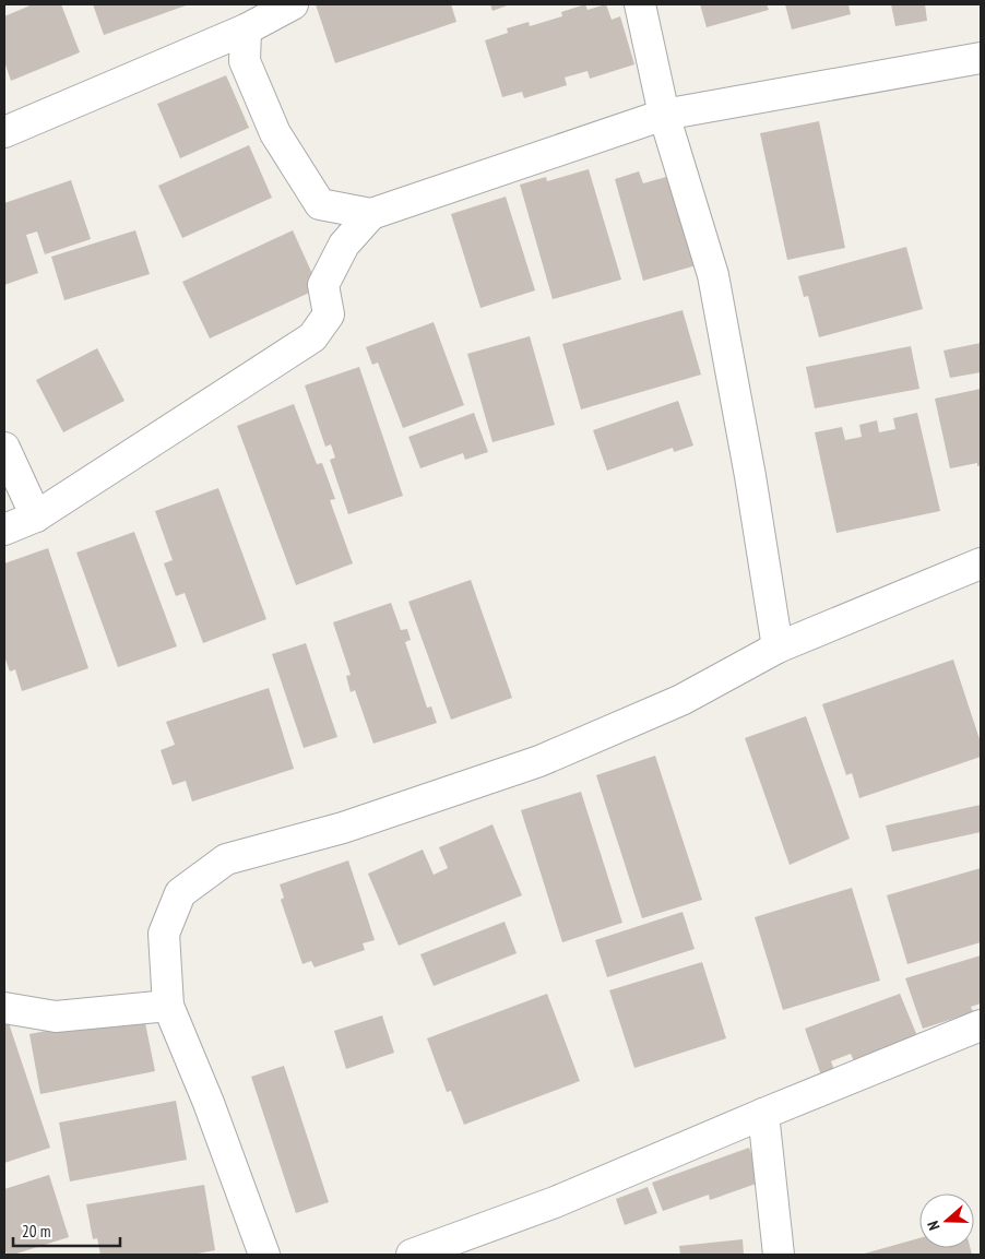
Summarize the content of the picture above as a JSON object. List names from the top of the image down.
{
  "scale_bar": "20 m",
  "north": "left"
}
